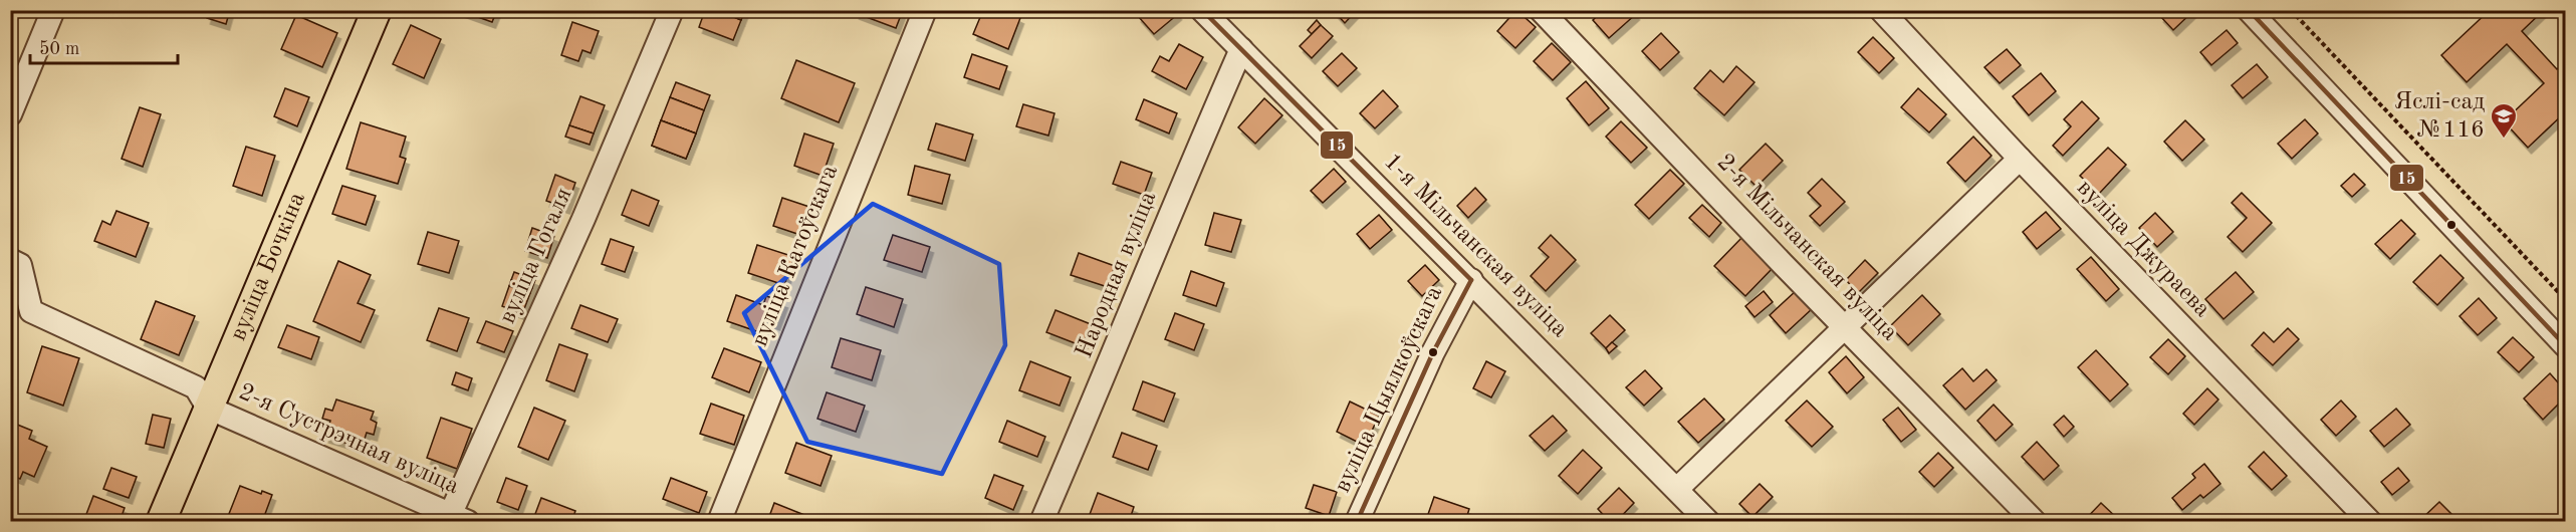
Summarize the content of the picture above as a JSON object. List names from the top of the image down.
{
  "streets": {
    "main road": ["вуліца Бочкіна"],
    "street": [
      "1-я Мільчанская вуліца",
      "2-я Мільчанская вуліца",
      "вуліца Джураева",
      "вуліца Гогаля",
      "вуліца Катоўскага",
      "Народная вуліца",
      "вуліца Цыялкоўскага",
      "2-я Сустрэчная вуліца"
    ]
  },
  "crossings": [
    ["1-я Мільчанская вуліца", "Народная вуліца"],
    ["1-я Мільчанская вуліца", "вуліца Цыялкоўскага"],
    ["вуліца Гогаля", "2-я Сустрэчная вуліца"],
    ["вуліца Бочкіна", "2-я Сустрэчная вуліца"]
  ],
  "places": {
    "school or university": ["Яслі-сад №116"]
  },
  "lines": ["transit line 15"],
  "scale_bar": "50 m"
}
